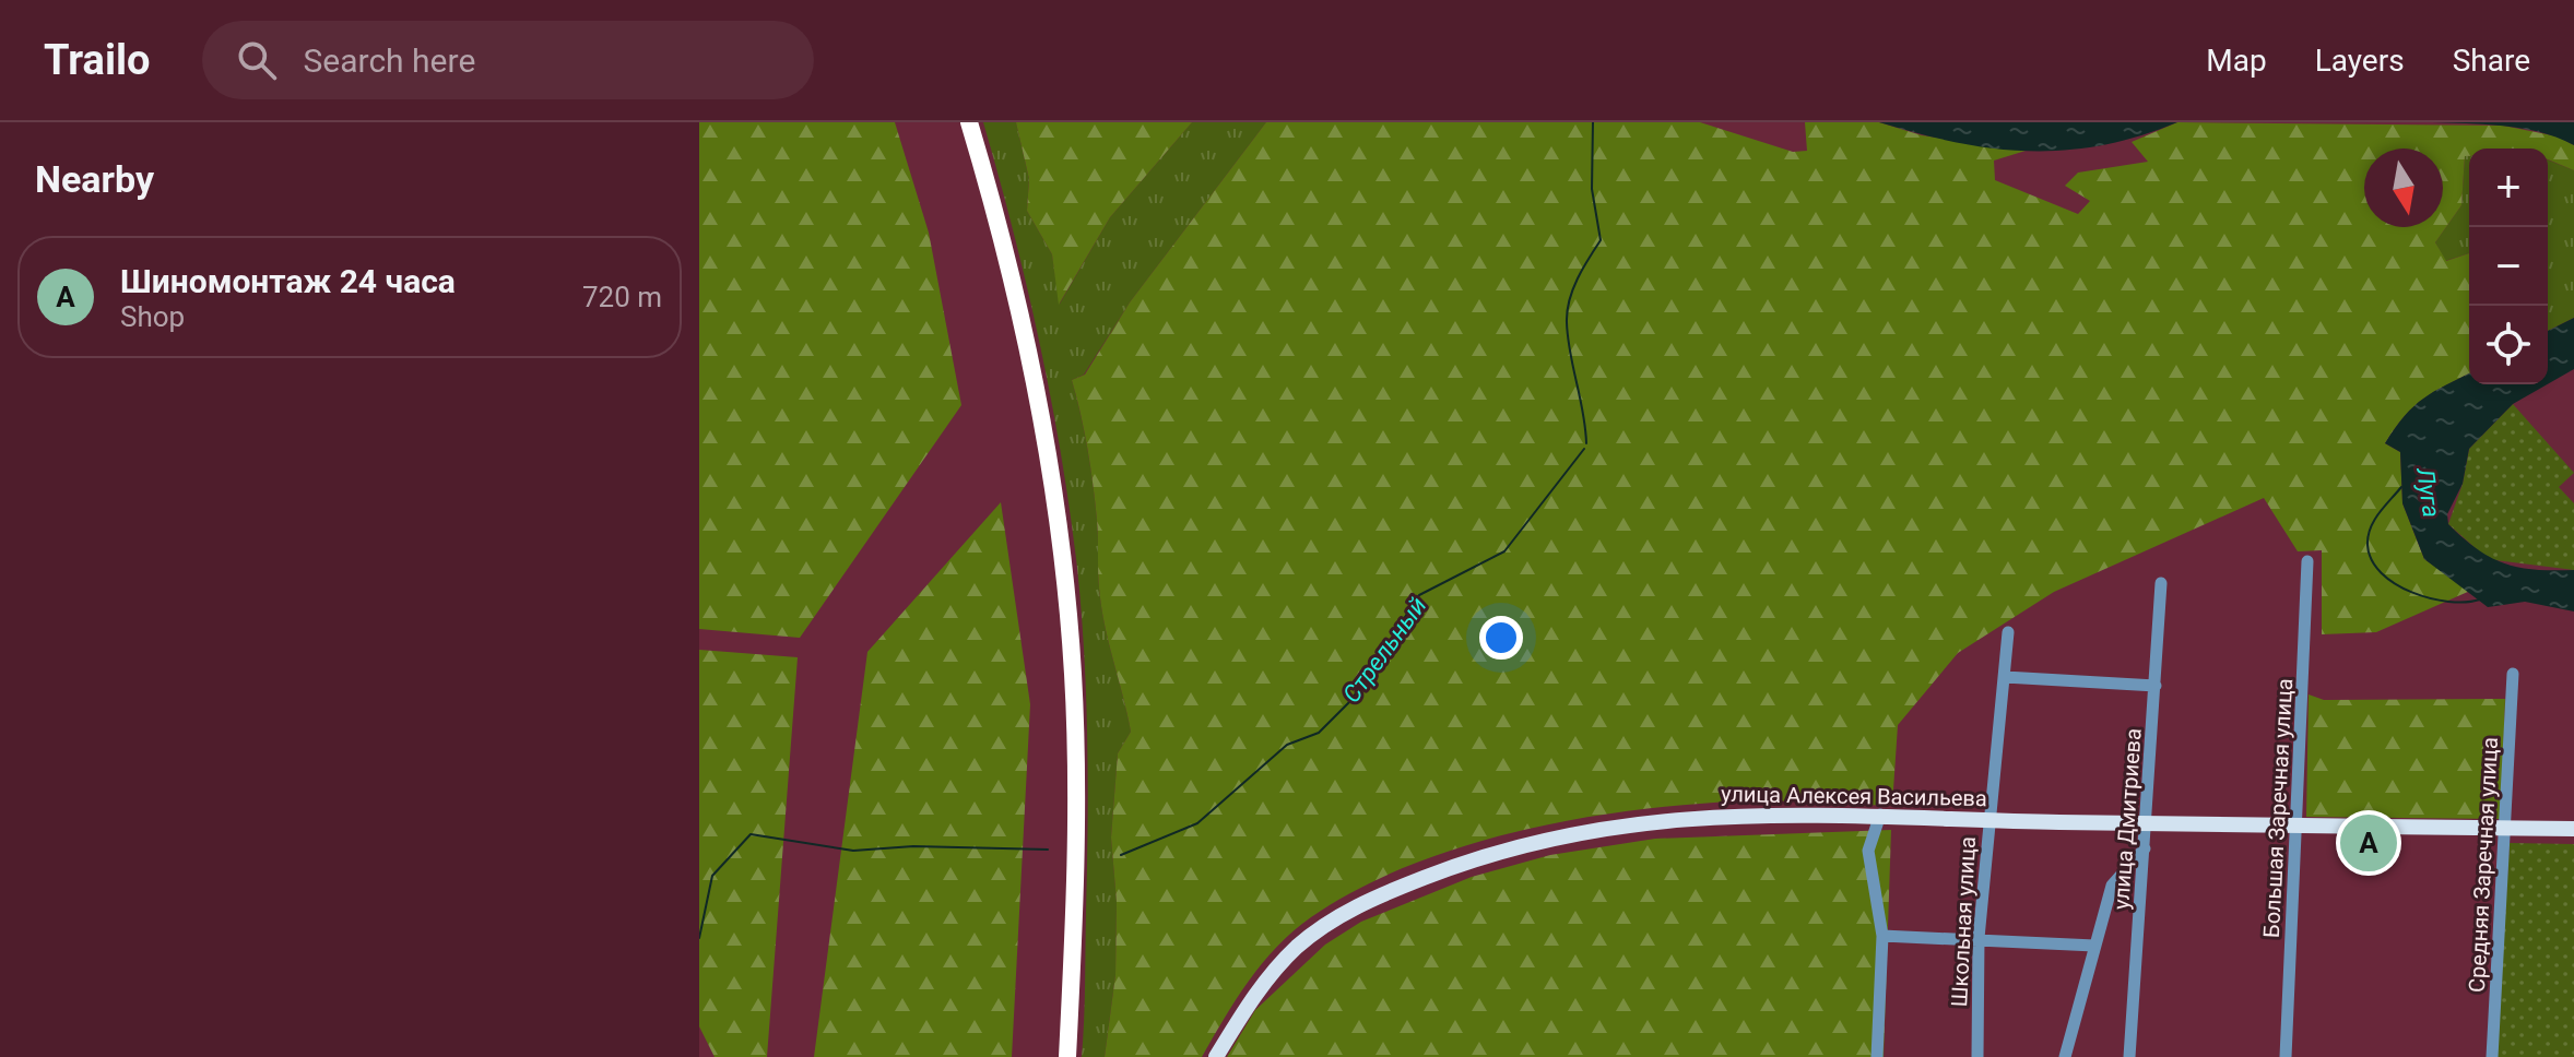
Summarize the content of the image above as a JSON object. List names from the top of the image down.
{
  "streets": {
    "main road": ["улица Алексея Васильева"],
    "street": [
      "Большая Заречная улица",
      "улица Дмитриева",
      "Средняя Заречная улица",
      "Школьная улица"
    ]
  },
  "crossings": [
    ["улица Алексея Васильева", "Большая Заречная улица"],
    ["улица Алексея Васильева", "улица Дмитриева"],
    ["улица Алексея Васильева", "Средняя Заречная улица"],
    ["улица Алексея Васильева", "Школьная улица"]
  ],
  "water": ["Луга", "Стрельный"],
  "north": "bottom",
  "page": {
    "header": "Trailo",
    "search": "Search here",
    "nav": ["Map", "Layers", "Share"],
    "heading": "Nearby",
    "map_buttons": ["+", "−"],
    "list": [
      {
        "mark": "A",
        "name": "Шиномонтаж 24 часа",
        "note": "Shop",
        "value": "720 m"
      }
    ],
    "pins": "A"
  }
}
